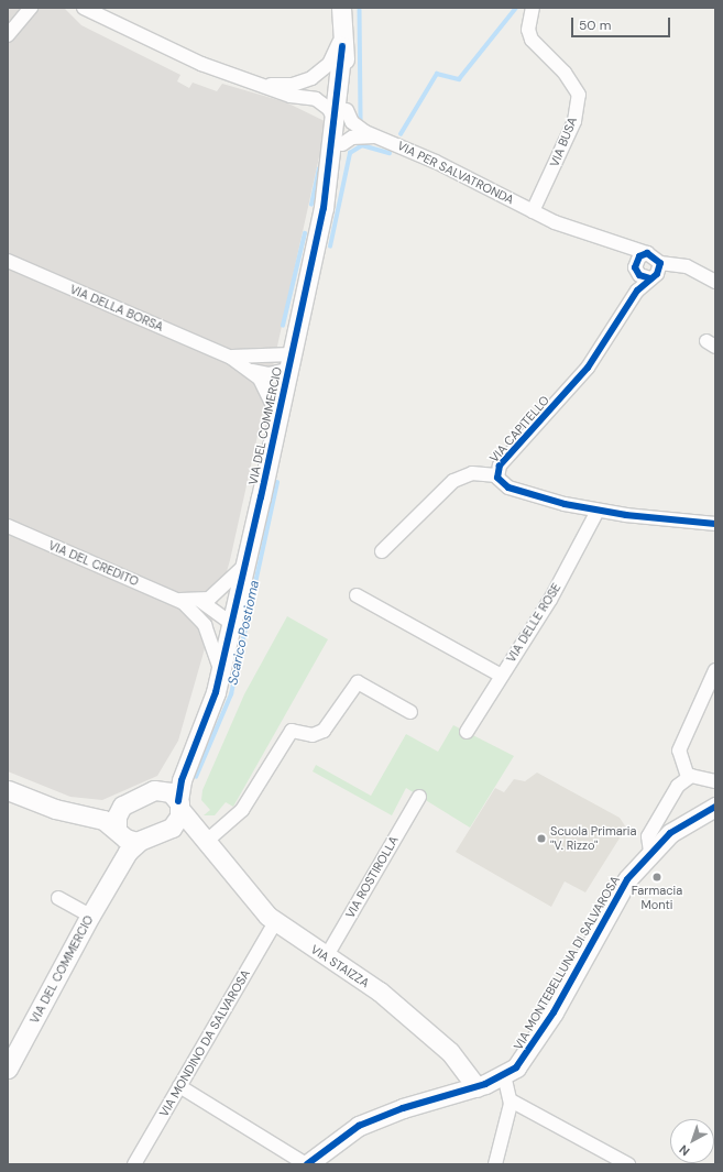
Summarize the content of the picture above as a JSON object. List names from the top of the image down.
{
  "streets": {
    "street": [
      "VIA BUSA",
      "VIA PER SALVATRONDA",
      "VIA DELLA BORSA",
      "VIA DEL COMMERCIO",
      "VIA CAPITELLO",
      "VIA DEL CREDITO",
      "VIA DELLE ROSE",
      "VIA ROSTIROLLA",
      "VIA MONTEBELLUNA DI SALVAROSA",
      "VIA STAIZZA",
      "VIA MONDINO DA SALVAROSA"
    ]
  },
  "crossings": [
    ["VIA BUSA", "VIA PER SALVATRONDA"],
    ["VIA PER SALVATRONDA", "VIA DEL COMMERCIO"],
    ["VIA DELLA BORSA", "VIA DEL COMMERCIO"],
    ["VIA DEL COMMERCIO", "VIA DEL CREDITO"],
    ["VIA DEL COMMERCIO", "VIA STAIZZA"],
    ["VIA CAPITELLO", "VIA DELLE ROSE"],
    ["VIA ROSTIROLLA", "VIA STAIZZA"],
    ["VIA MONTEBELLUNA DI SALVAROSA", "VIA STAIZZA"],
    ["VIA STAIZZA", "VIA MONDINO DA SALVAROSA"]
  ],
  "water": ["Scarico Postioma"],
  "places": ["Scuola Primaria \"V. Rizzo\"", "Farmacia Monti"],
  "scale_bar": "50 m",
  "north": "bottom left"
}
